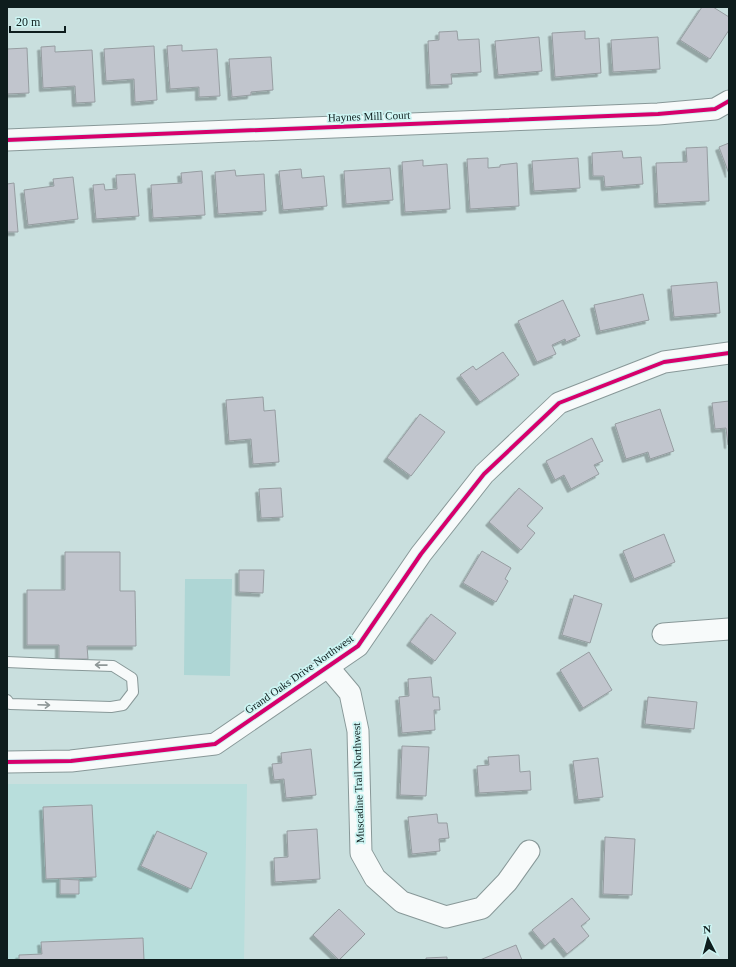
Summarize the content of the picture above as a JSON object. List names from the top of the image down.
{
  "streets": {
    "street": ["Haynes Mill Court", "Grand Oaks Drive Northwest", "Muscadine Trail Northwest"]
  },
  "crossings": [
    ["Grand Oaks Drive Northwest", "Muscadine Trail Northwest"]
  ],
  "scale_bar": "20 m",
  "north": "top"
}
